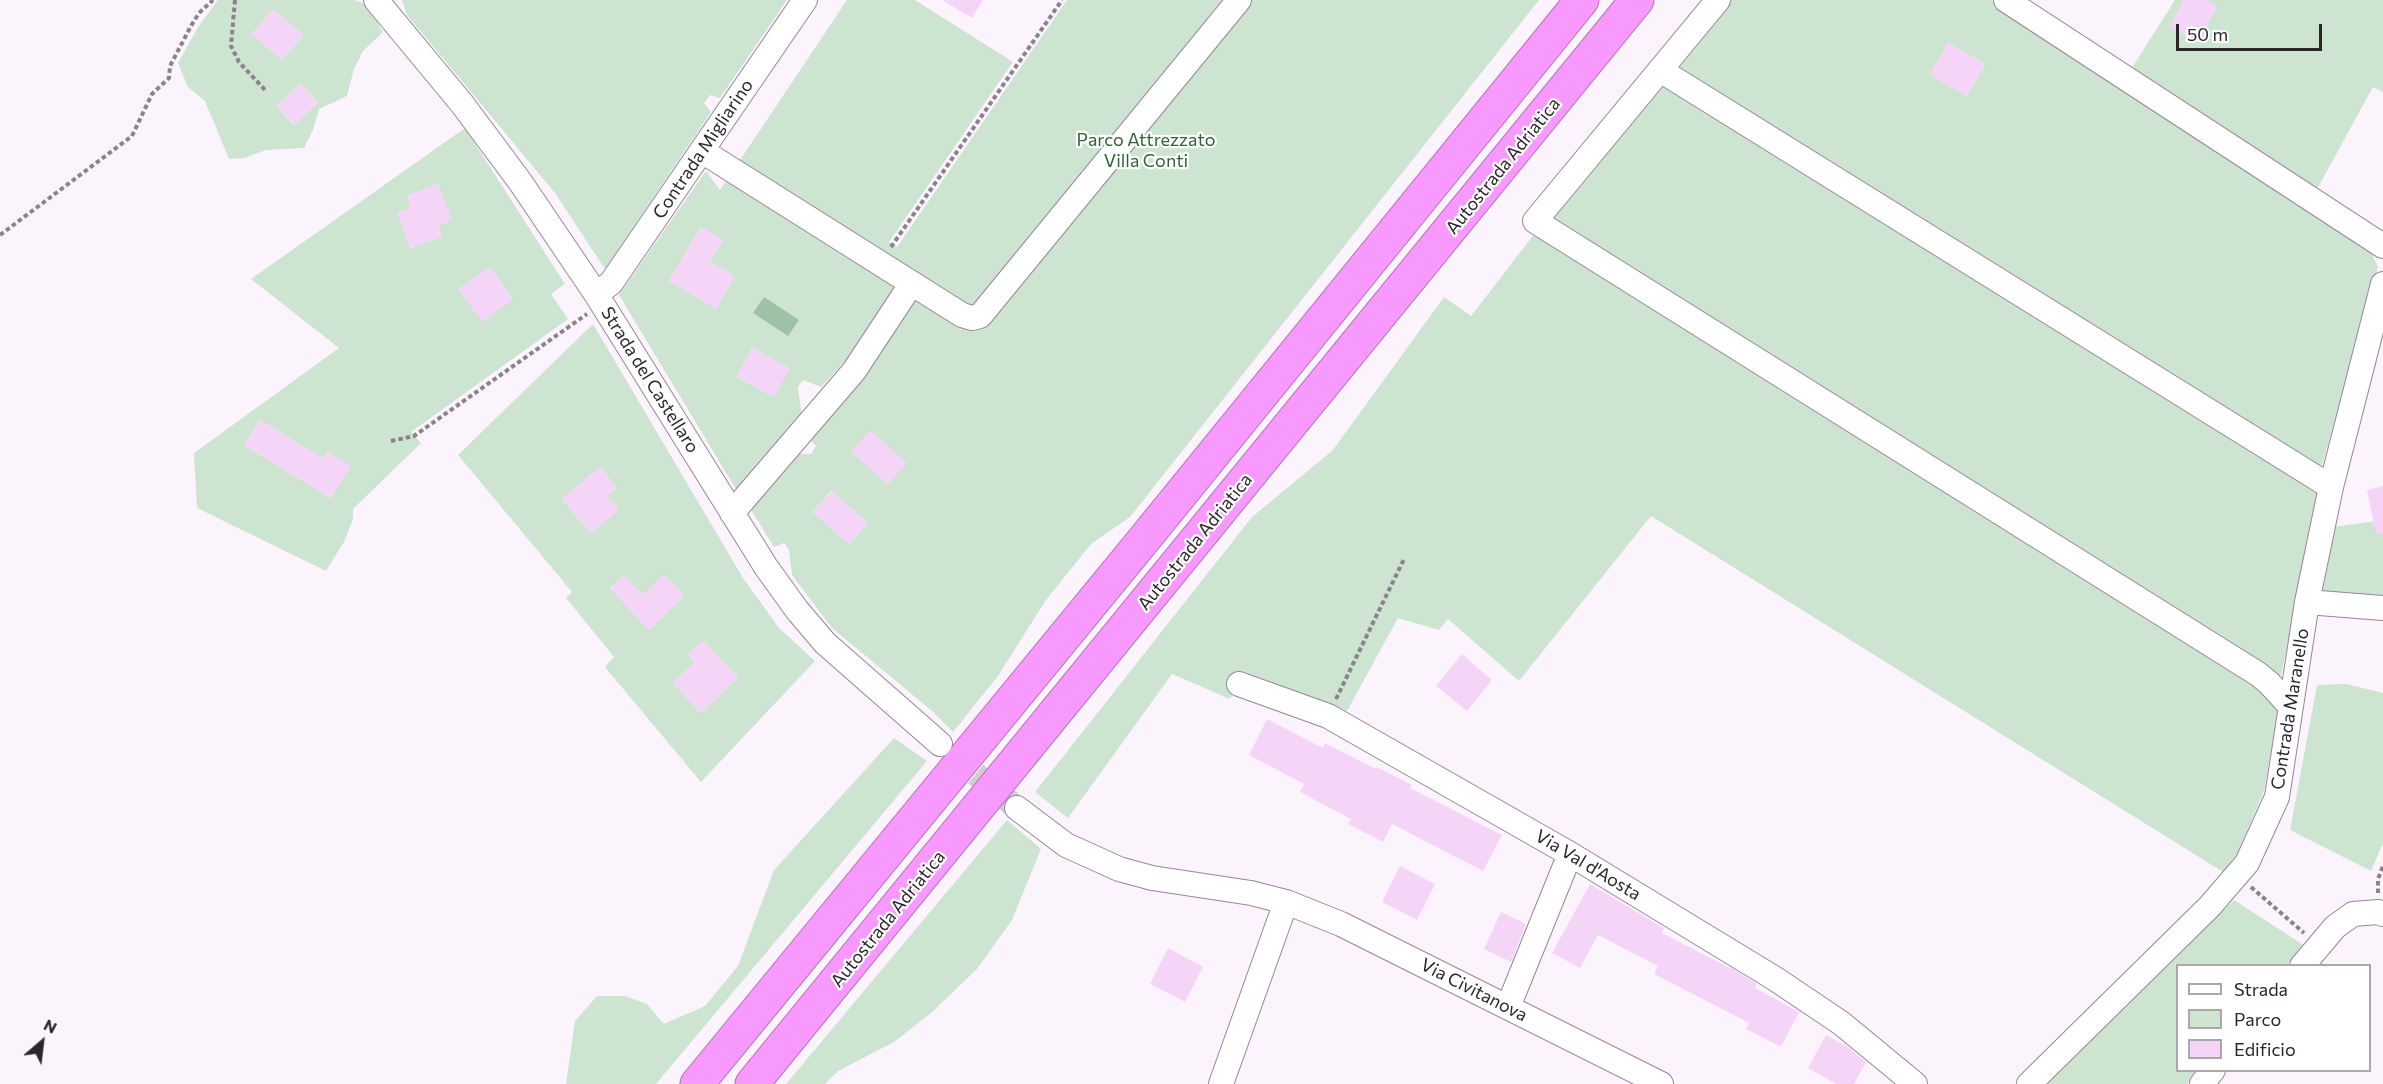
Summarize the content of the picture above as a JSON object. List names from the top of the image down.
{
  "streets": {
    "highway": ["Autostrada Adriatica"],
    "street": [
      "Contrada Migliarino",
      "Strada del Castellaro",
      "Contrada Maranello",
      "Via Val d'Aosta",
      "Via Civitanova"
    ]
  },
  "crossings": [
    ["Contrada Migliarino", "Strada del Castellaro"]
  ],
  "parks": ["Parco Attrezzato Villa Conti"],
  "legend": ["Strada", "Parco", "Edificio"],
  "scale_bar": "50 m",
  "north": "top right"
}
